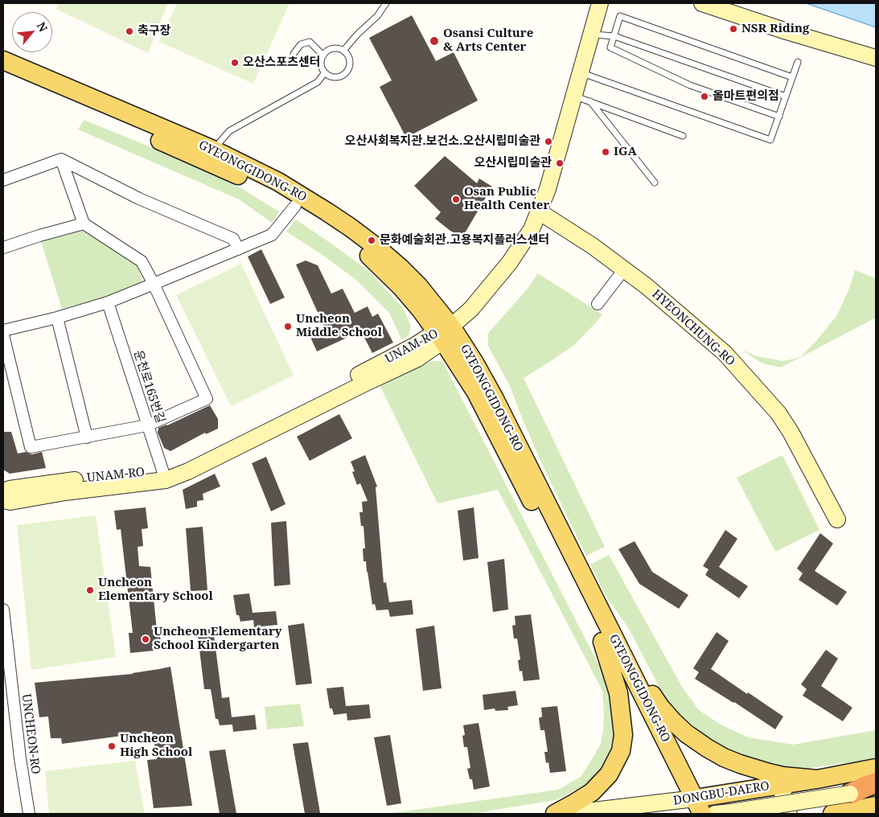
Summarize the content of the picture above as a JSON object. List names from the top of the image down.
{
  "streets": {
    "highway": ["DONGBU-DAERO"],
    "main road": ["GYEONGGIDONG-RO"],
    "street": [
      "HYEONCHUNG-RO",
      "UNAM-RO",
      "운천로165번길",
      "UNCHEON-RO"
    ]
  },
  "crossings": [
    ["GYEONGGIDONG-RO", "UNAM-RO"],
    ["GYEONGGIDONG-RO", "DONGBU-DAERO"],
    ["HYEONCHUNG-RO", "UNAM-RO"],
    ["UNAM-RO", "운천로165번길"]
  ],
  "places": [
    "NSR Riding",
    "축구장",
    "Osansi Culture & Arts Center",
    "오산스포츠센터",
    "올마트편의점",
    "오산사회복지관.보건소.오산시립미술관",
    "IGA",
    "오산시립미술관",
    "Osan Public Health Center",
    "문화예술회관.고용복지플러스센터",
    "Uncheon Middle School",
    "Uncheon Elementary School",
    "Uncheon Elementary School Kindergarten",
    "Uncheon High School"
  ],
  "north": "top right"
}
